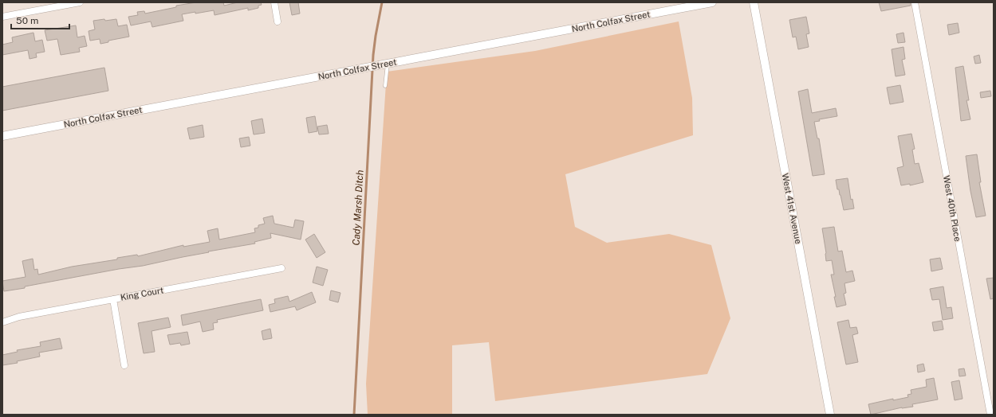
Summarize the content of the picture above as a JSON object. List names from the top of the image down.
{
  "streets": {
    "street": [
      "North Colfax Street",
      "West 41st Avenue",
      "West 40th Place",
      "King Court"
    ]
  },
  "water": ["Cady Marsh Ditch"],
  "scale_bar": "50 m"
}
